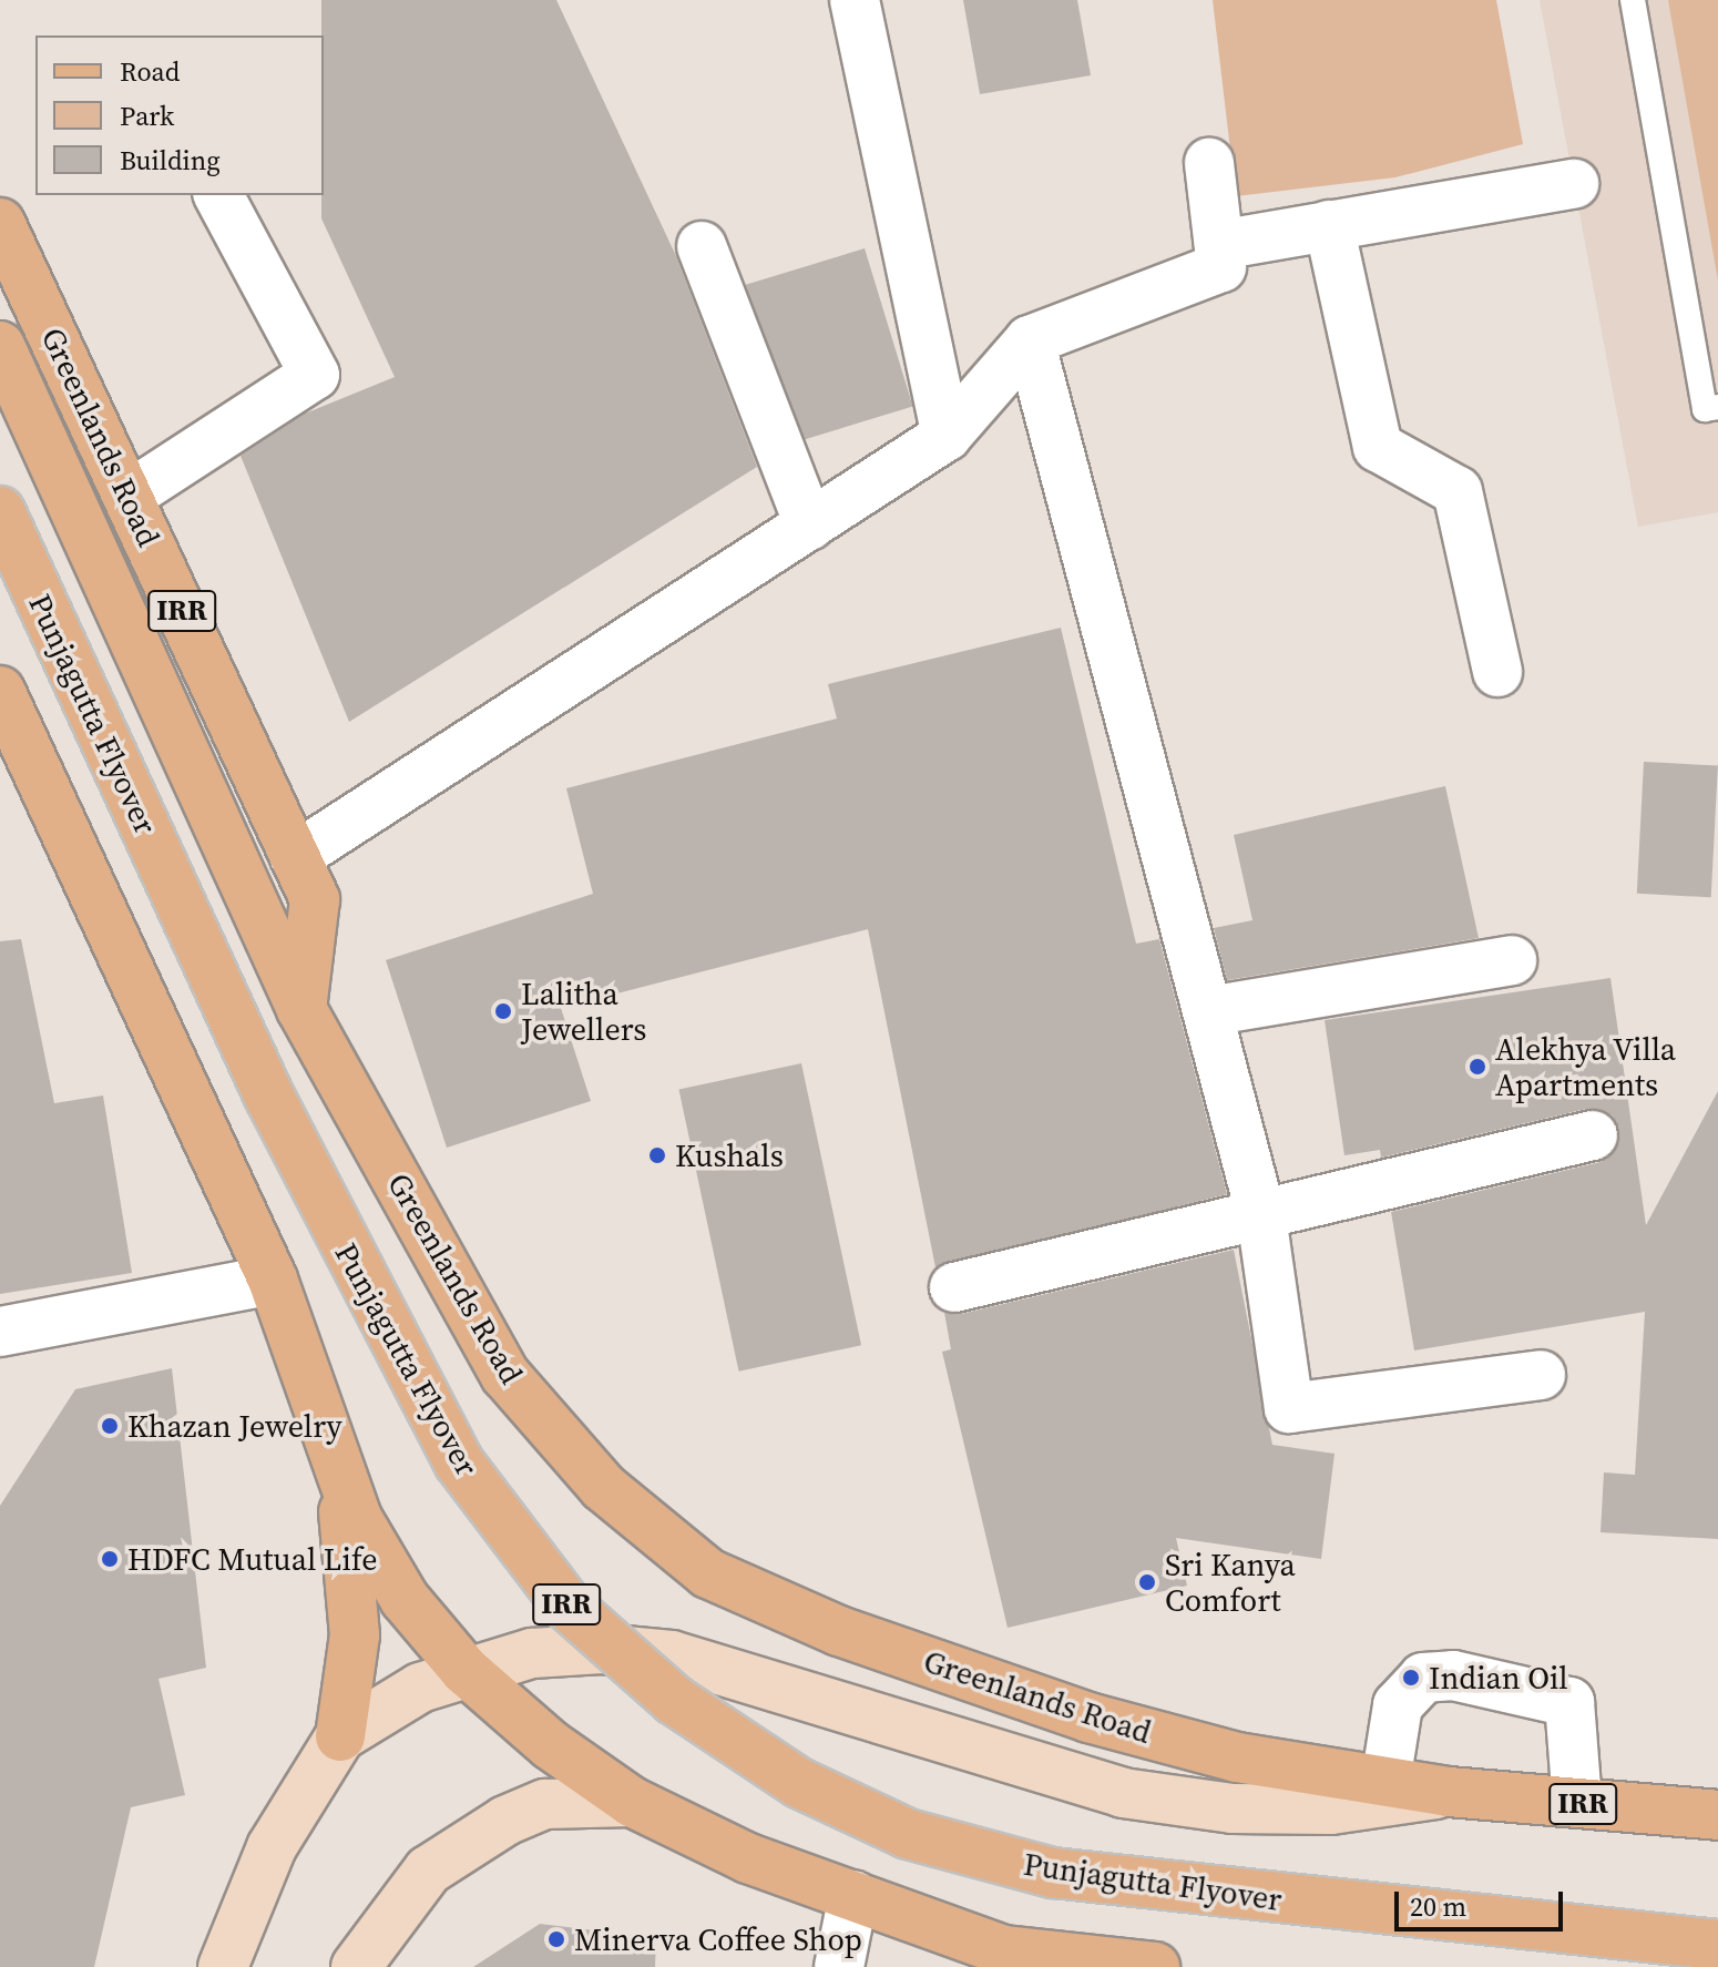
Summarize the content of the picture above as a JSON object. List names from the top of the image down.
{
  "streets": {
    "main road": ["Greenlands Road", "IRR", "Punjagutta Flyover"]
  },
  "crossings": [
    ["Greenlands Road", "IRR"]
  ],
  "places": [
    "Lalitha Jewellers",
    "Alekhya Villa Apartments",
    "Kushals",
    "Khazan Jewelry",
    "HDFC Mutual Life",
    "Sri Kanya Comfort",
    "Indian Oil",
    "Minerva Coffee Shop"
  ],
  "legend": ["Road", "Park", "Building"],
  "scale_bar": "20 m"
}
